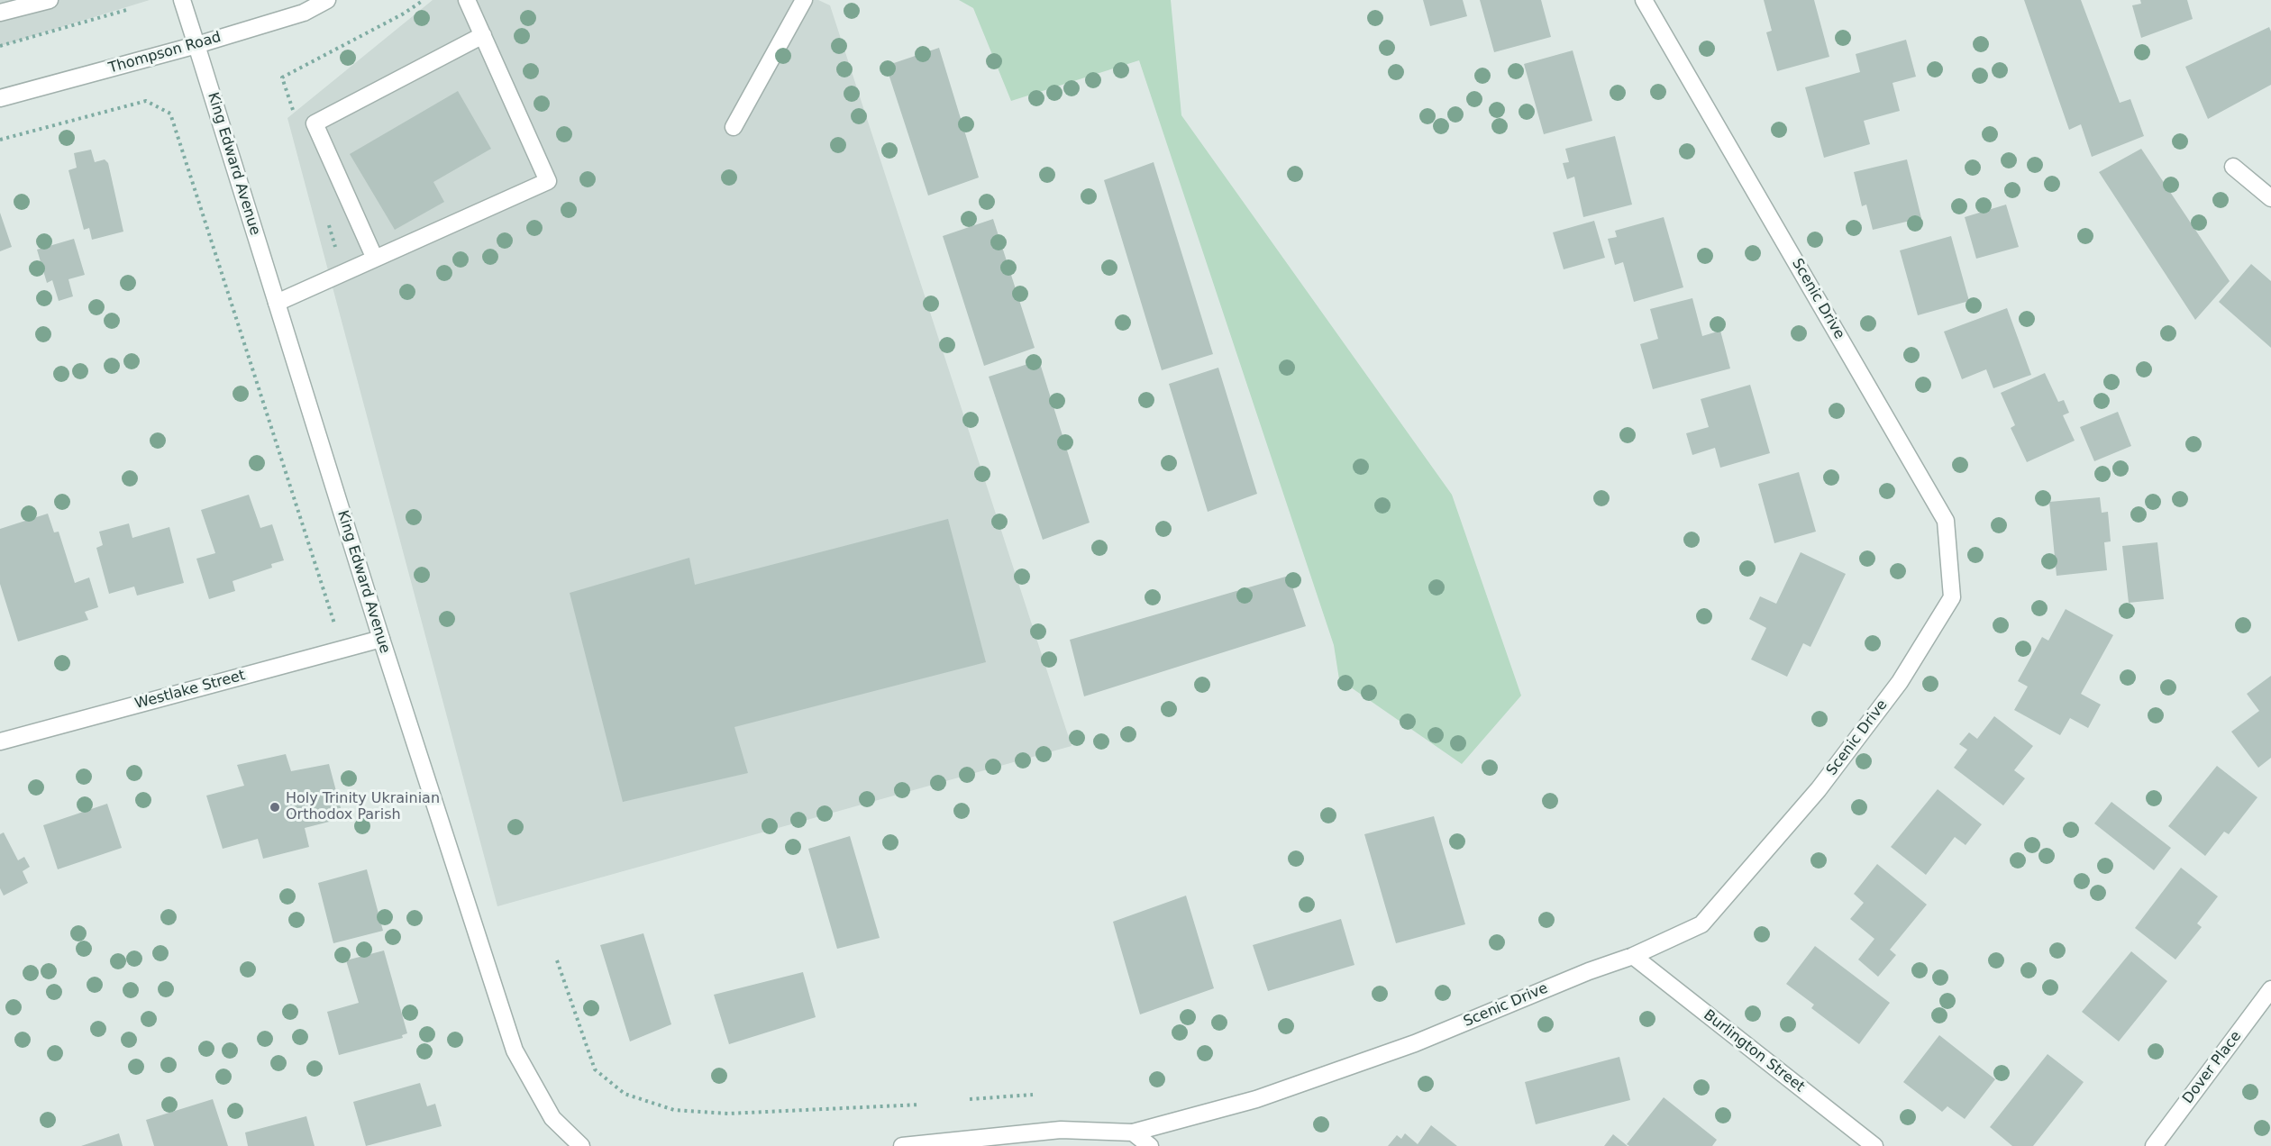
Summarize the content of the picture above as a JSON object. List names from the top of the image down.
{
  "streets": {
    "street": [
      "Thompson Road",
      "King Edward Avenue",
      "Scenic Drive",
      "Westlake Street",
      "Burlington Street",
      "Dover Place"
    ]
  },
  "crossings": [
    ["Thompson Road", "King Edward Avenue"],
    ["King Edward Avenue", "Westlake Street"],
    ["Scenic Drive", "Burlington Street"]
  ],
  "places": ["Holy Trinity Ukrainian Orthodox Parish"]
}
